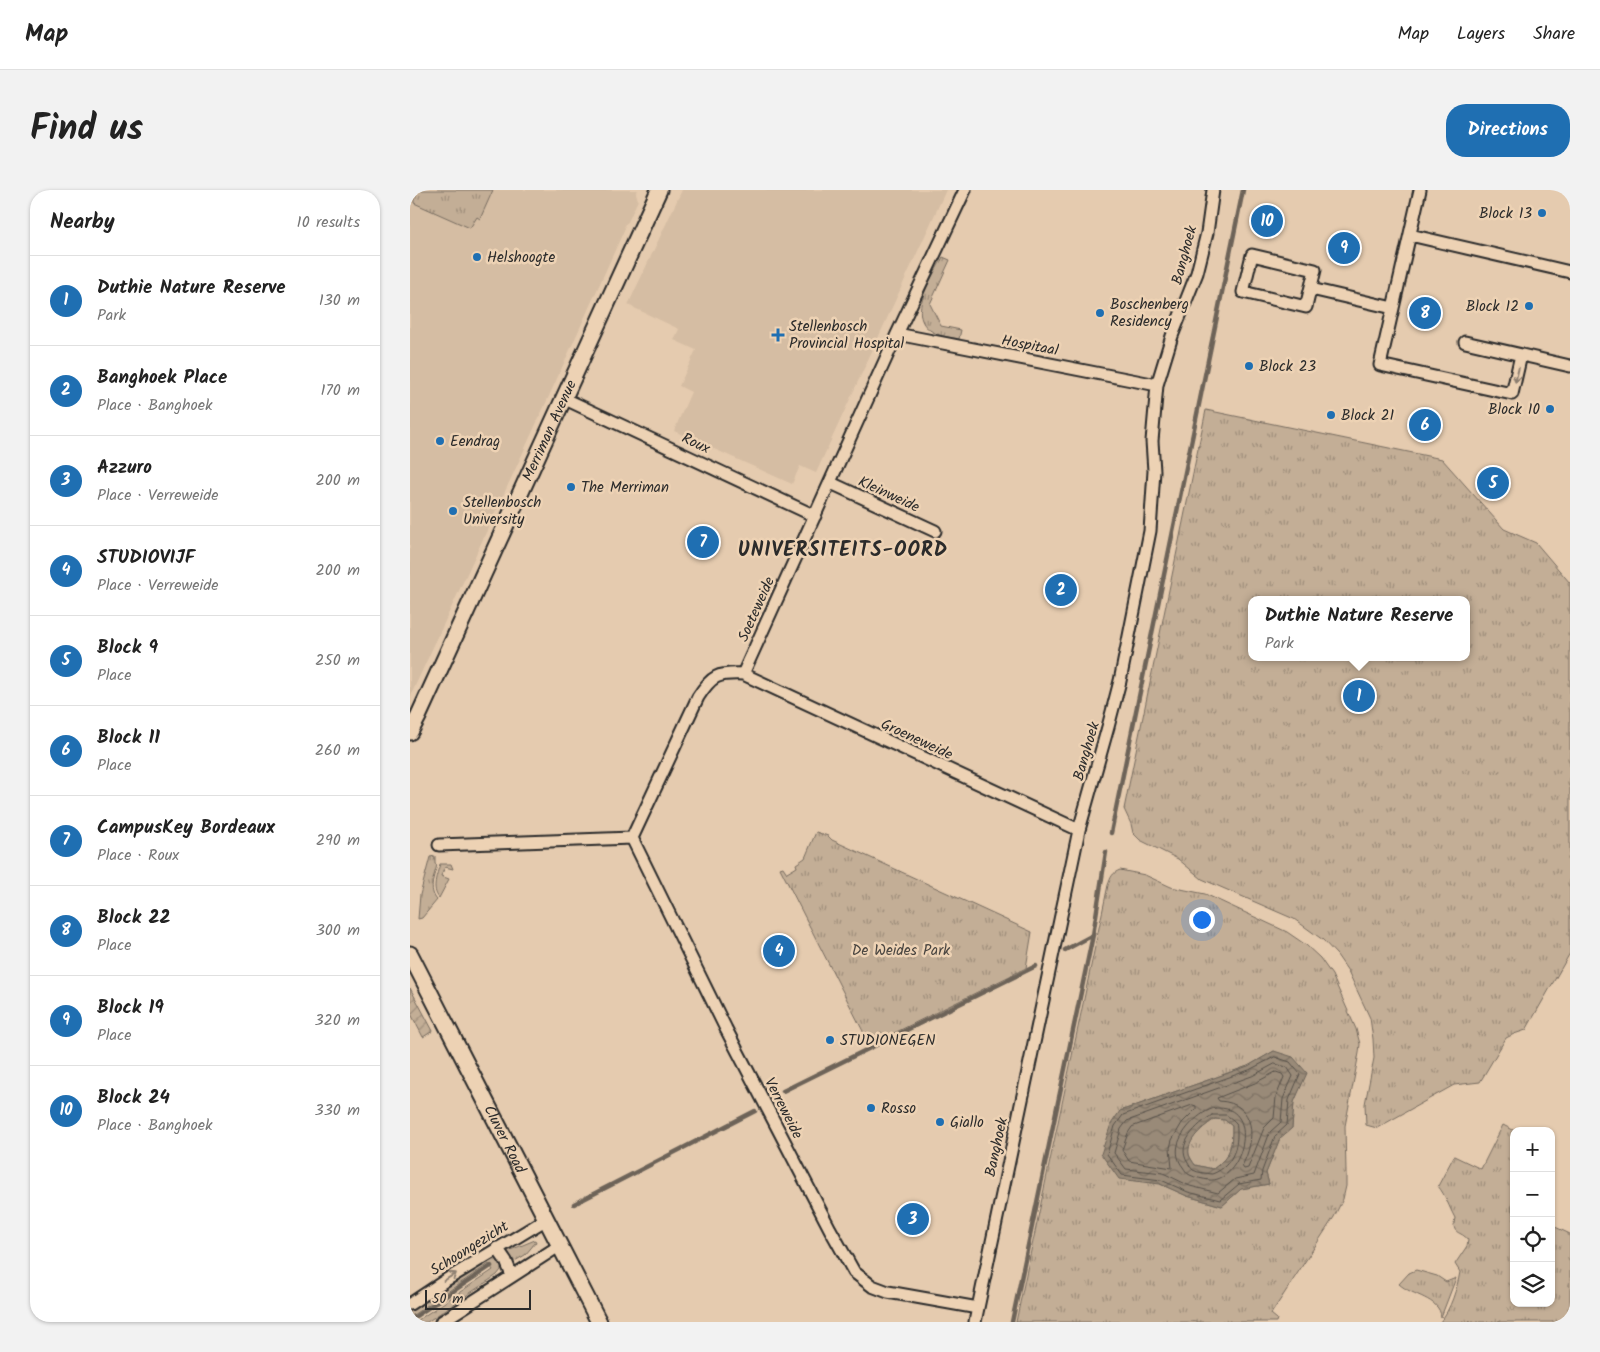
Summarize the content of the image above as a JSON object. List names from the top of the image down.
{
  "streets": {
    "street": [
      "Banghoek",
      "Hospitaal",
      "Merriman Avenue",
      "Roux",
      "Kleinweide",
      "Soeteweide",
      "Groeneweide",
      "Verreweide",
      "Cluver Road",
      "Schoongezicht"
    ]
  },
  "crossings": [
    ["Banghoek", "Hospitaal"],
    ["Banghoek", "Groeneweide"],
    ["Banghoek", "Verreweide"],
    ["Hospitaal", "Soeteweide"],
    ["Merriman Avenue", "Roux"],
    ["Roux", "Soeteweide"],
    ["Kleinweide", "Soeteweide"],
    ["Soeteweide", "Groeneweide"],
    ["Cluver Road", "Schoongezicht"]
  ],
  "districts": ["UNIVERSITEITS-OORD"],
  "parks": ["De Weides Park"],
  "places": {
    "other": [
      "Block 13",
      "Helshoogte",
      "Block 12",
      "Boschenberg Residency",
      "Block 23",
      "Block 10",
      "Block 21",
      "Eendrag",
      "The Merriman",
      "Stellenbosch University",
      "STUDIONEGEN",
      "Rosso",
      "Giallo"
    ],
    "health": ["Stellenbosch Provincial Hospital"]
  },
  "scale_bar": "50 m",
  "page": {
    "header": "Map",
    "nav": ["Map", "Layers", "Share"],
    "title": "Find us",
    "buttons": "Directions",
    "heading": ["Nearby", "10 results"],
    "pins": [
      "10",
      "9",
      "8",
      "6",
      "5",
      "7",
      "2",
      "1",
      "4",
      "3"
    ],
    "list": [
      {
        "mark": "1",
        "name": "Duthie Nature Reserve",
        "note": "Park",
        "value": "130 m"
      },
      {
        "mark": "2",
        "name": "Banghoek Place",
        "note": "Place · Banghoek",
        "value": "170 m"
      },
      {
        "mark": "3",
        "name": "Azzuro",
        "note": "Place · Verreweide",
        "value": "200 m"
      },
      {
        "mark": "4",
        "name": "STUDIOVIJF",
        "note": "Place · Verreweide",
        "value": "200 m"
      },
      {
        "mark": "5",
        "name": "Block 9",
        "note": "Place",
        "value": "250 m"
      },
      {
        "mark": "6",
        "name": "Block 11",
        "note": "Place",
        "value": "260 m"
      },
      {
        "mark": "7",
        "name": "CampusKey Bordeaux",
        "note": "Place · Roux",
        "value": "290 m"
      },
      {
        "mark": "8",
        "name": "Block 22",
        "note": "Place",
        "value": "300 m"
      },
      {
        "mark": "9",
        "name": "Block 19",
        "note": "Place",
        "value": "320 m"
      },
      {
        "mark": "10",
        "name": "Block 24",
        "note": "Place · Banghoek",
        "value": "330 m"
      }
    ],
    "popup": ["Duthie Nature Reserve", "Park"],
    "map_buttons": ["+", "−"],
    "scale": "50 m"
  }
}
